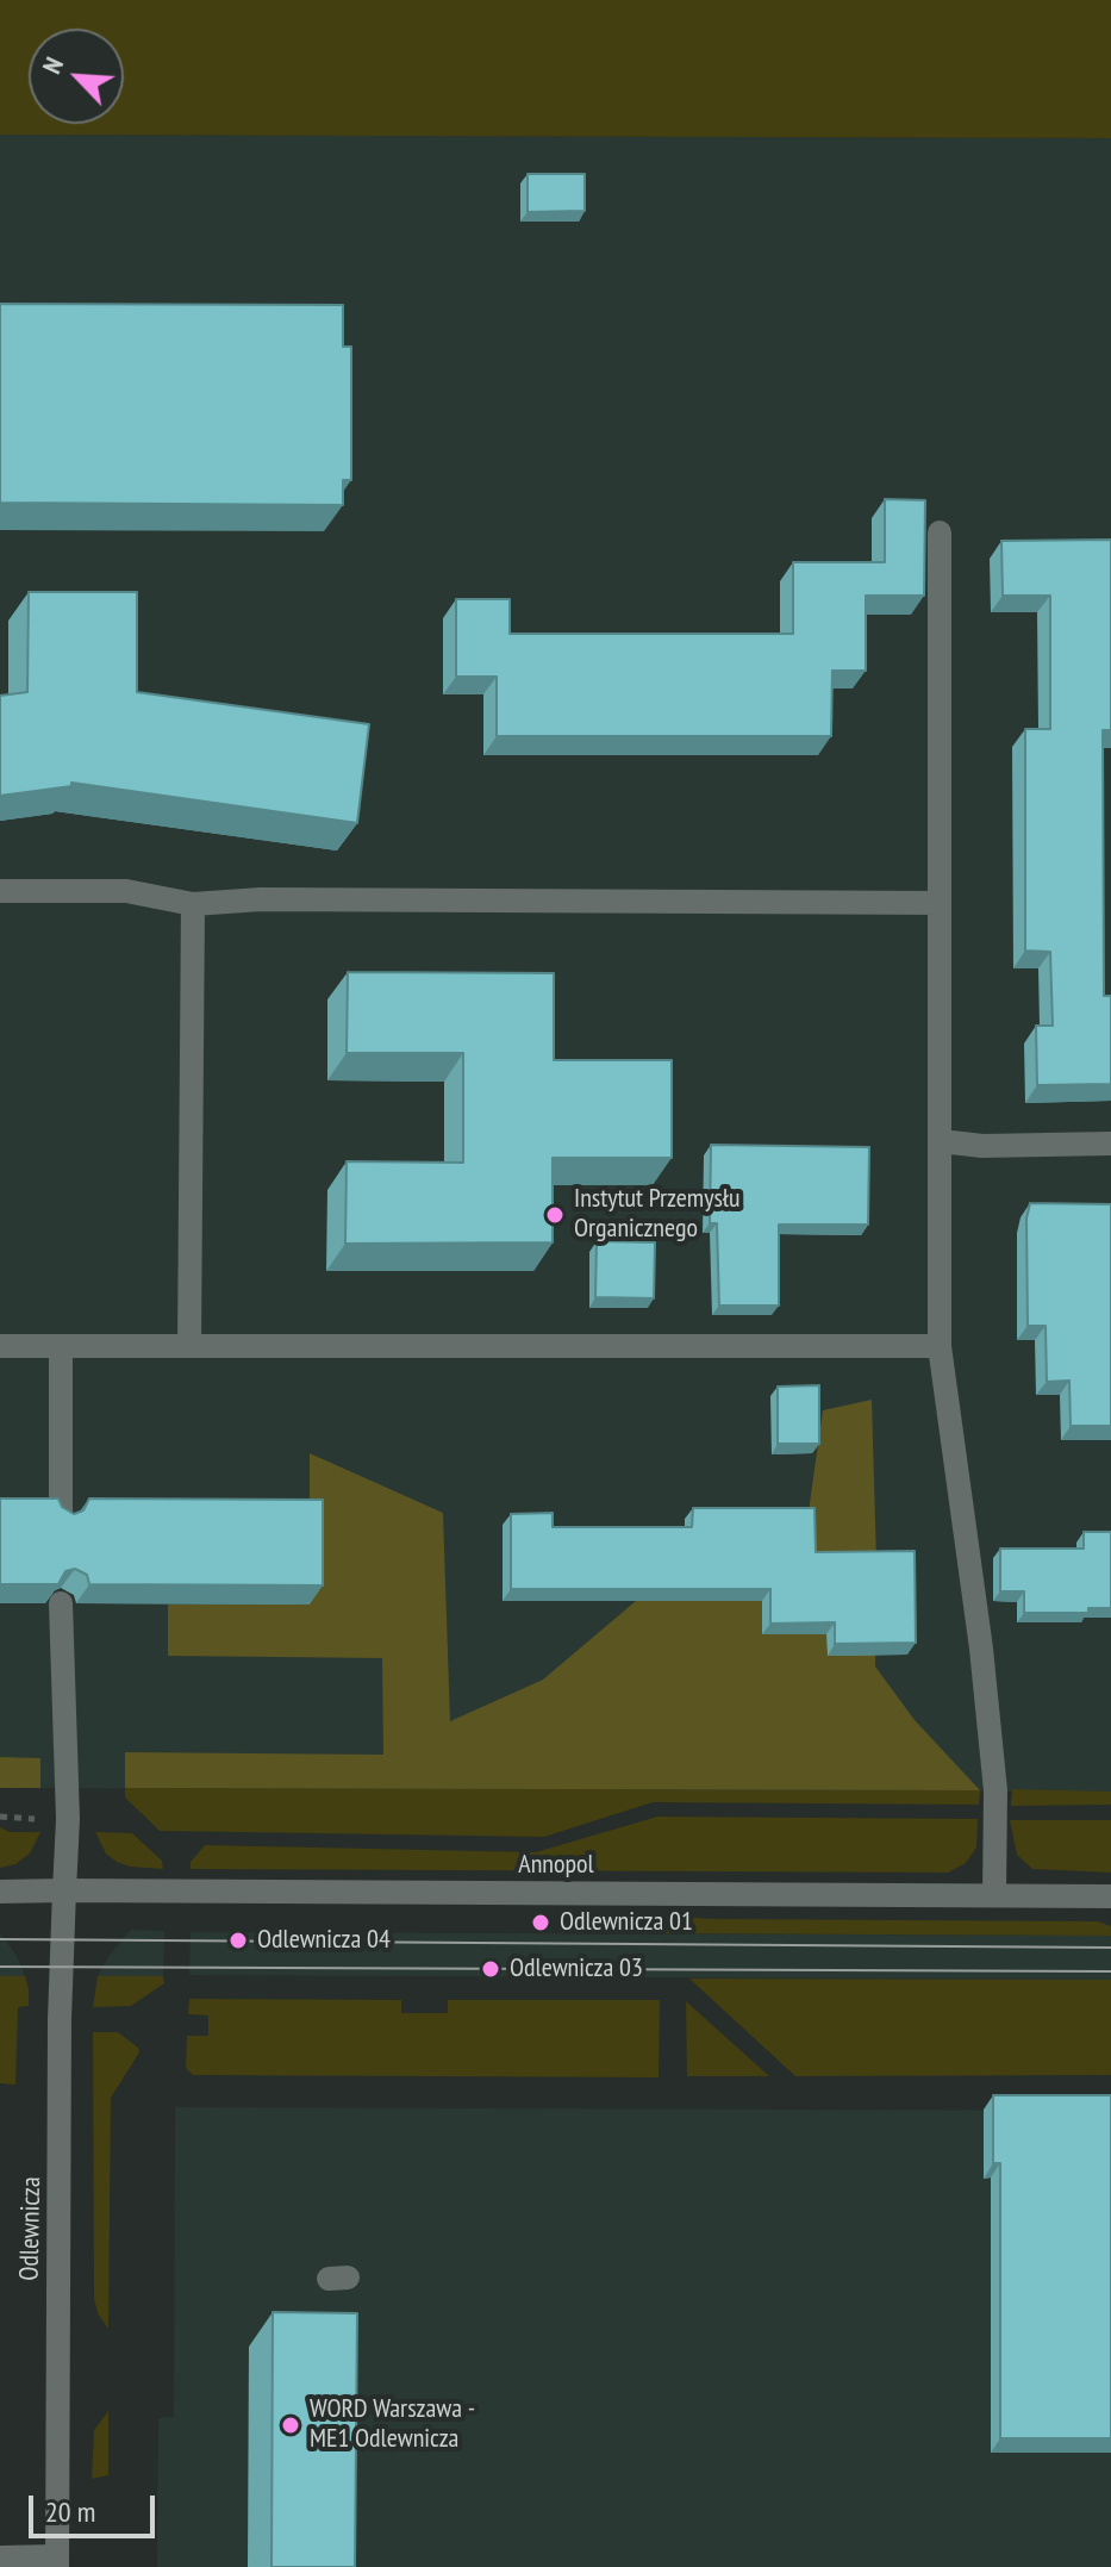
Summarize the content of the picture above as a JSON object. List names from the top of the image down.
{
  "streets": {
    "street": ["Annopol", "Odlewnicza"]
  },
  "crossings": [
    ["Annopol", "Odlewnicza"]
  ],
  "places": [
    "Instytut Przemysłu Organicznego",
    "Odlewnicza 01",
    "Odlewnicza 04",
    "Odlewnicza 03",
    "WORD Warszawa - ME1 Odlewnicza"
  ],
  "scale_bar": "20 m",
  "north": "top left"
}
